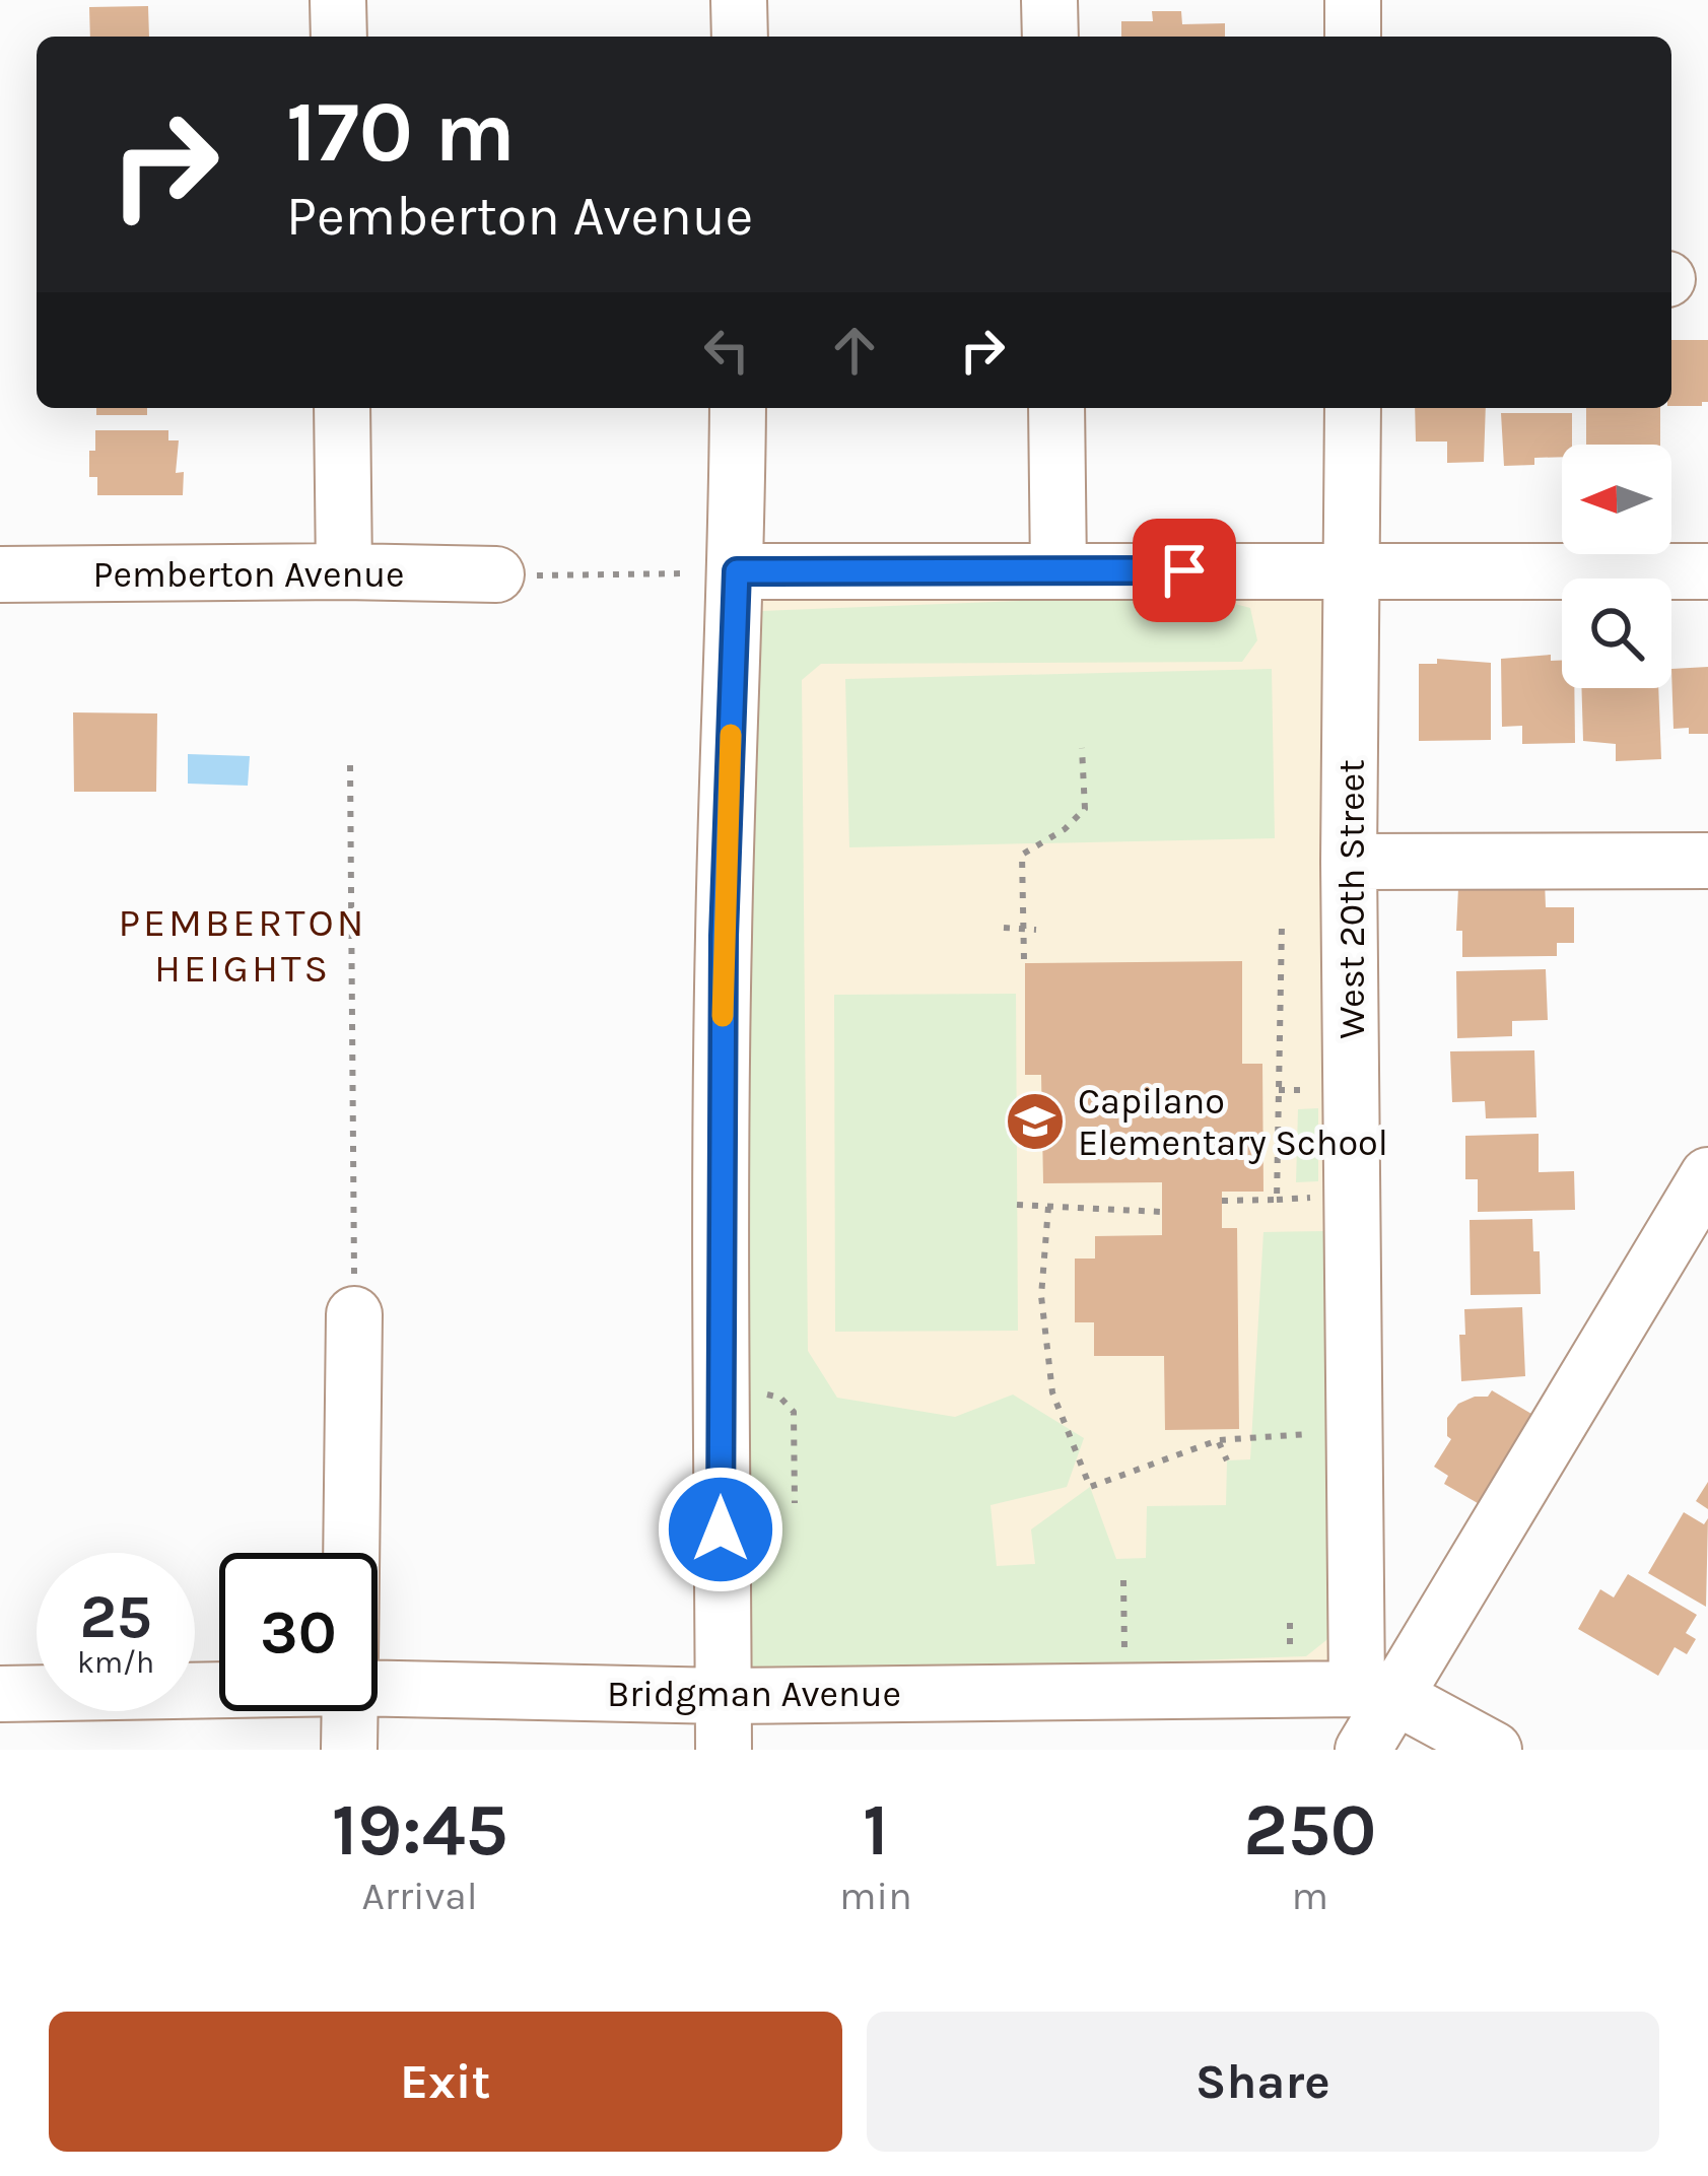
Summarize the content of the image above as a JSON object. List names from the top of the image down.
{
  "streets": {
    "street": ["Pemberton Avenue", "West 20th Street", "Bridgman Avenue"]
  },
  "crossings": [
    ["West 20th Street", "Bridgman Avenue"]
  ],
  "districts": ["PEMBERTON HEIGHTS"],
  "places": {
    "school or university": ["Capilano Elementary School"]
  },
  "north": "left",
  "page": {
    "turn": ["170 m", "Pemberton Avenue"],
    "speed": "25 km/h",
    "limit": "30",
    "eta": [
      "19:45",
      "Arrival",
      "1",
      "min",
      "250",
      "m"
    ],
    "buttons": ["Exit", "Share"]
  }
}
